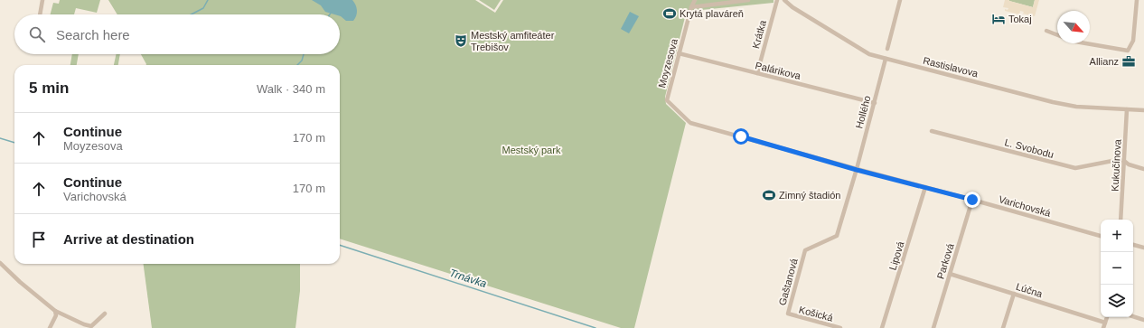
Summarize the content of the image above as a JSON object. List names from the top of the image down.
{
  "streets": {
    "street": [
      "Krátka",
      "Moyzesova",
      "Rastislavova",
      "Palárikova",
      "Hollého",
      "L. Svobodu",
      "Kukučínova",
      "Varichovská",
      "Lipová",
      "Parková",
      "Gaštanová",
      "Lúčna",
      "Košická"
    ]
  },
  "crossings": [
    ["Krátka", "Palárikova"],
    ["Moyzesova", "Palárikova"],
    ["Moyzesova", "Hollého"],
    ["Moyzesova", "Varichovská"],
    ["Moyzesova", "Gaštanová"],
    ["Rastislavova", "Hollého"],
    ["Rastislavova", "Kukučínova"],
    ["Palárikova", "Hollého"],
    ["Hollého", "Varichovská"],
    ["Hollého", "Gaštanová"],
    ["L. Svobodu", "Kukučínova"],
    ["Varichovská", "Lipová"],
    ["Varichovská", "Parková"],
    ["Varichovská", "Gaštanová"],
    ["Parková", "Lúčna"],
    ["Gaštanová", "Košická"]
  ],
  "water": ["Trnávka"],
  "parks": ["Mestský park"],
  "places": {
    "sports": ["Krytá plaváreň", "Zimný štadión"],
    "hotel": ["Tokaj"],
    "theatre": ["Mestský amfiteáter Trebišov"],
    "office": ["Allianz"]
  },
  "north": "bottom right",
  "page": {
    "search": "Search here",
    "heading": ["5 min", "Walk · 340 m"],
    "list": [
      ["Continue", "Moyzesova", "170 m"],
      ["Continue", "Varichovská", "170 m"],
      "Arrive at destination"
    ],
    "map_buttons": ["+", "−"]
  }
}
